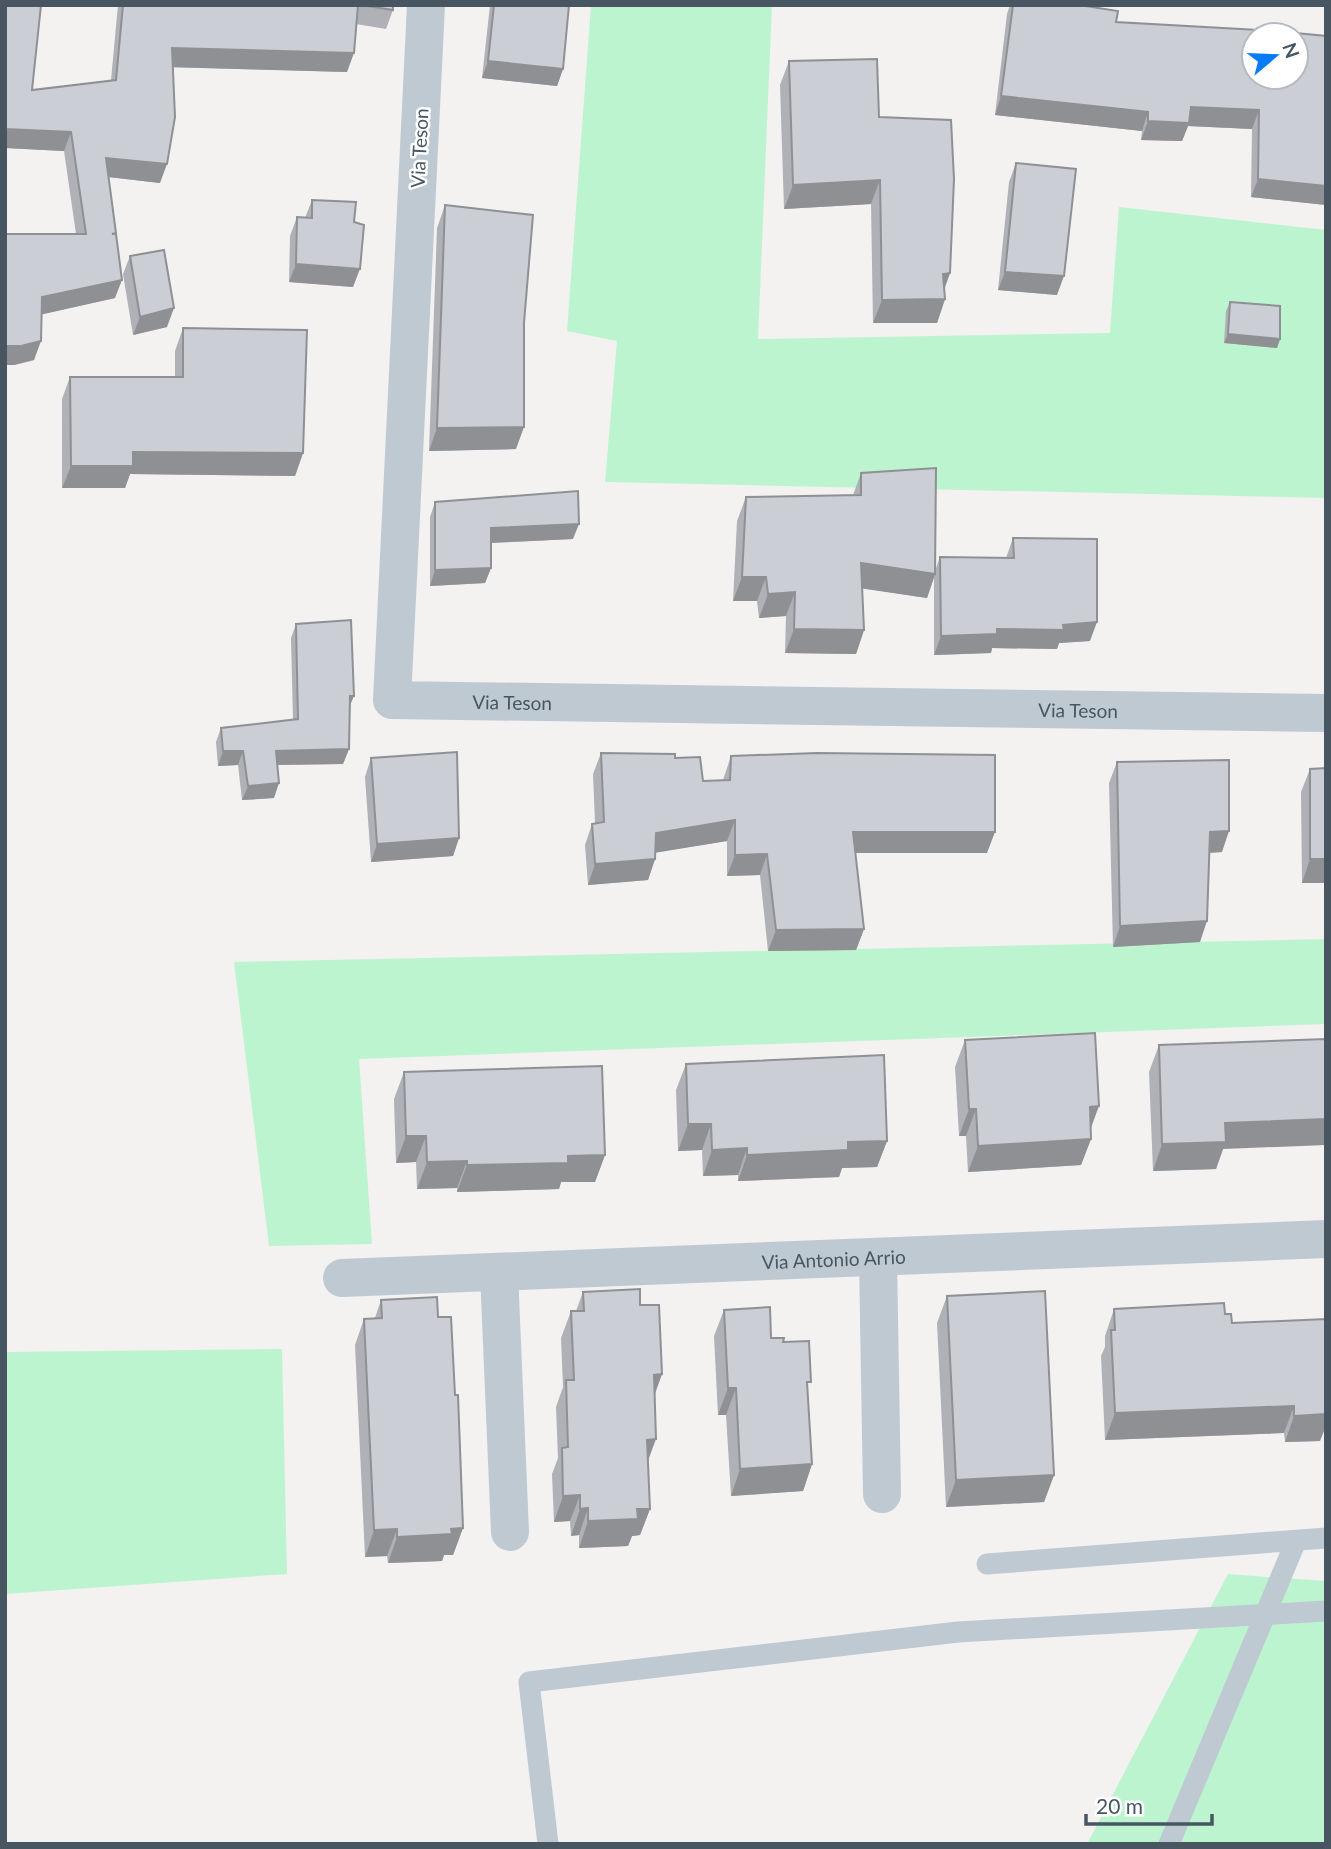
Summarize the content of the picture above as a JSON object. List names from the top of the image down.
{
  "streets": {
    "street": ["Via Teson", "Via Antonio Arrio"]
  },
  "scale_bar": "20 m",
  "north": "right"
}
